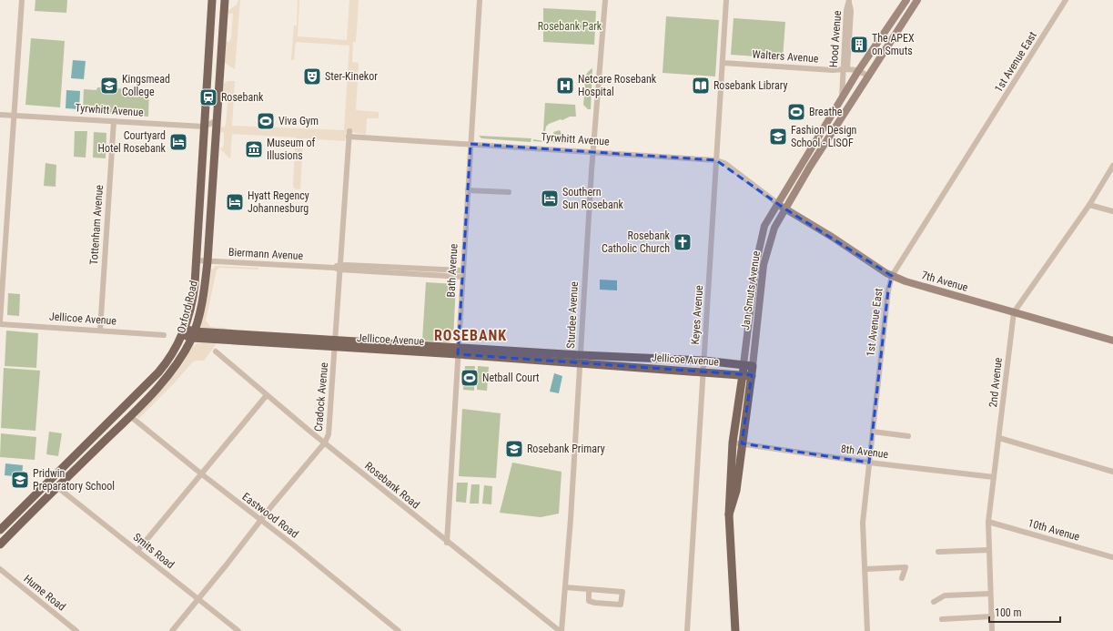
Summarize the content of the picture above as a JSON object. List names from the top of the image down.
{
  "streets": {
    "main road": [
      "Tyrwhitt Avenue",
      "7th Avenue",
      "Jan Smuts Avenue",
      "Oxford Road",
      "Jellicoe Avenue"
    ],
    "street": [
      "Hood Avenue",
      "Walters Avenue",
      "1st Avenue East",
      "Tottenham Avenue",
      "Biermann Avenue",
      "Bath Avenue",
      "Sturdee Avenue",
      "Keyes Avenue",
      "2nd Avenue",
      "Cradock Avenue",
      "8th Avenue",
      "Rosebank Road",
      "Eastwood Road",
      "10th Avenue",
      "Smits Road",
      "Hume Road"
    ]
  },
  "crossings": [
    ["Hood Avenue", "Walters Avenue"],
    ["Hood Avenue", "Jan Smuts Avenue"],
    ["Walters Avenue", "Jan Smuts Avenue"],
    ["Walters Avenue", "Keyes Avenue"],
    ["1st Avenue East", "7th Avenue"],
    ["1st Avenue East", "8th Avenue"],
    ["Tyrwhitt Avenue", "Tottenham Avenue"],
    ["Tyrwhitt Avenue", "Bath Avenue"],
    ["Tyrwhitt Avenue", "7th Avenue"],
    ["Tyrwhitt Avenue", "Jan Smuts Avenue"],
    ["Tyrwhitt Avenue", "Oxford Road"],
    ["Tyrwhitt Avenue", "Sturdee Avenue"],
    ["Tyrwhitt Avenue", "Keyes Avenue"],
    ["Tyrwhitt Avenue", "Cradock Avenue"],
    ["Tottenham Avenue", "Jellicoe Avenue"],
    ["Biermann Avenue", "Bath Avenue"],
    ["Biermann Avenue", "Oxford Road"],
    ["Biermann Avenue", "Cradock Avenue"],
    ["Bath Avenue", "Jellicoe Avenue"],
    ["Bath Avenue", "Rosebank Road"],
    ["7th Avenue", "Jan Smuts Avenue"],
    ["7th Avenue", "2nd Avenue"],
    ["Jan Smuts Avenue", "Jellicoe Avenue"],
    ["Jan Smuts Avenue", "8th Avenue"],
    ["Oxford Road", "Jellicoe Avenue"],
    ["Oxford Road", "Eastwood Road"],
    ["Oxford Road", "Smits Road"],
    ["Sturdee Avenue", "Jellicoe Avenue"],
    ["Sturdee Avenue", "Rosebank Road"],
    ["Keyes Avenue", "Jellicoe Avenue"],
    ["Jellicoe Avenue", "Cradock Avenue"],
    ["2nd Avenue", "8th Avenue"],
    ["2nd Avenue", "10th Avenue"],
    ["Cradock Avenue", "Rosebank Road"],
    ["Cradock Avenue", "Eastwood Road"],
    ["Cradock Avenue", "Smits Road"]
  ],
  "districts": ["ROSEBANK"],
  "parks": ["Rosebank Park"],
  "places": {
    "building": ["The APEX on Smuts"],
    "theatre": ["Ster-Kinekor"],
    "school or university": [
      "Kingsmead College",
      "Fashion Design School - LISOF",
      "Rosebank Primary",
      "Pridwin Preparatory School"
    ],
    "hospital": ["Netcare Rosebank Hospital"],
    "library": ["Rosebank Library"],
    "station": ["Rosebank"],
    "sports": ["Breathe", "Viva Gym", "Netball Court"],
    "hotel": ["Courtyard Hotel Rosebank", "Southern Sun Rosebank", "Hyatt Regency Johannesburg"],
    "museum": ["Museum of Illusions"],
    "church": ["Rosebank Catholic Church"]
  },
  "scale_bar": "100 m"
}
